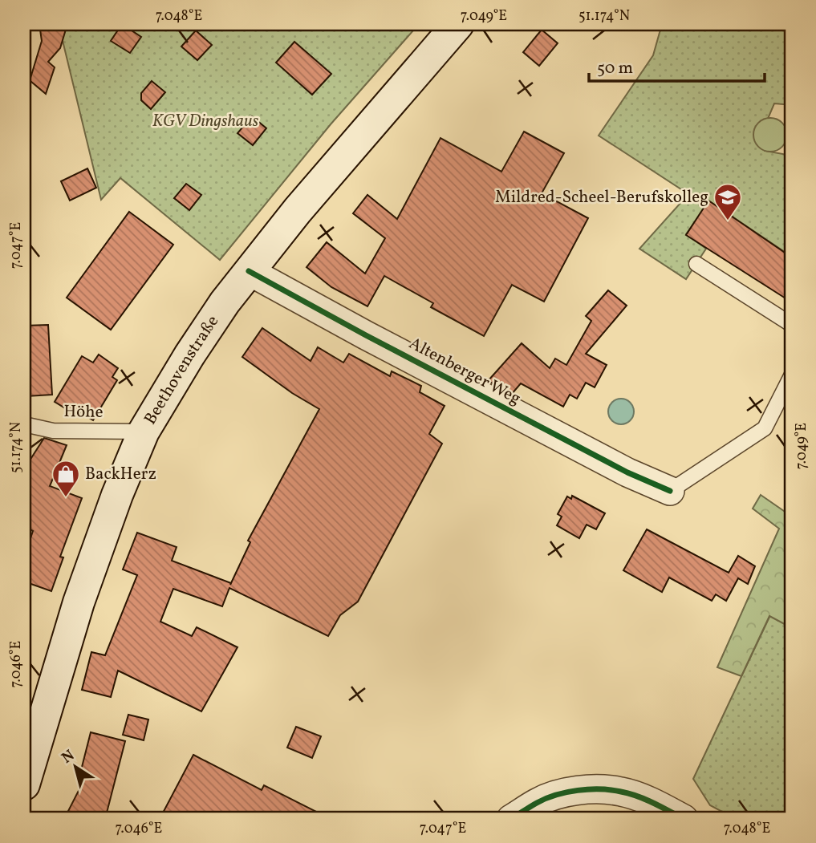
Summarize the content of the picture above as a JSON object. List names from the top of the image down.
{
  "streets": {
    "main road": ["Beethovenstraße"],
    "street": ["Altenberger Weg"],
    "lane": ["Höhe"]
  },
  "crossings": [
    ["Beethovenstraße", "Altenberger Weg"],
    ["Beethovenstraße", "Höhe"]
  ],
  "parks": ["KGV Dingshaus"],
  "places": {
    "school or university": ["Mildred-Scheel-Berufskolleg"],
    "shop": ["BackHerz"]
  },
  "scale_bar": "50 m",
  "north": "top left",
  "coordinates": [
    "7.048°E",
    "7.049°E",
    "51.174°N",
    "7.047°E",
    "7.046°E"
  ]
}
